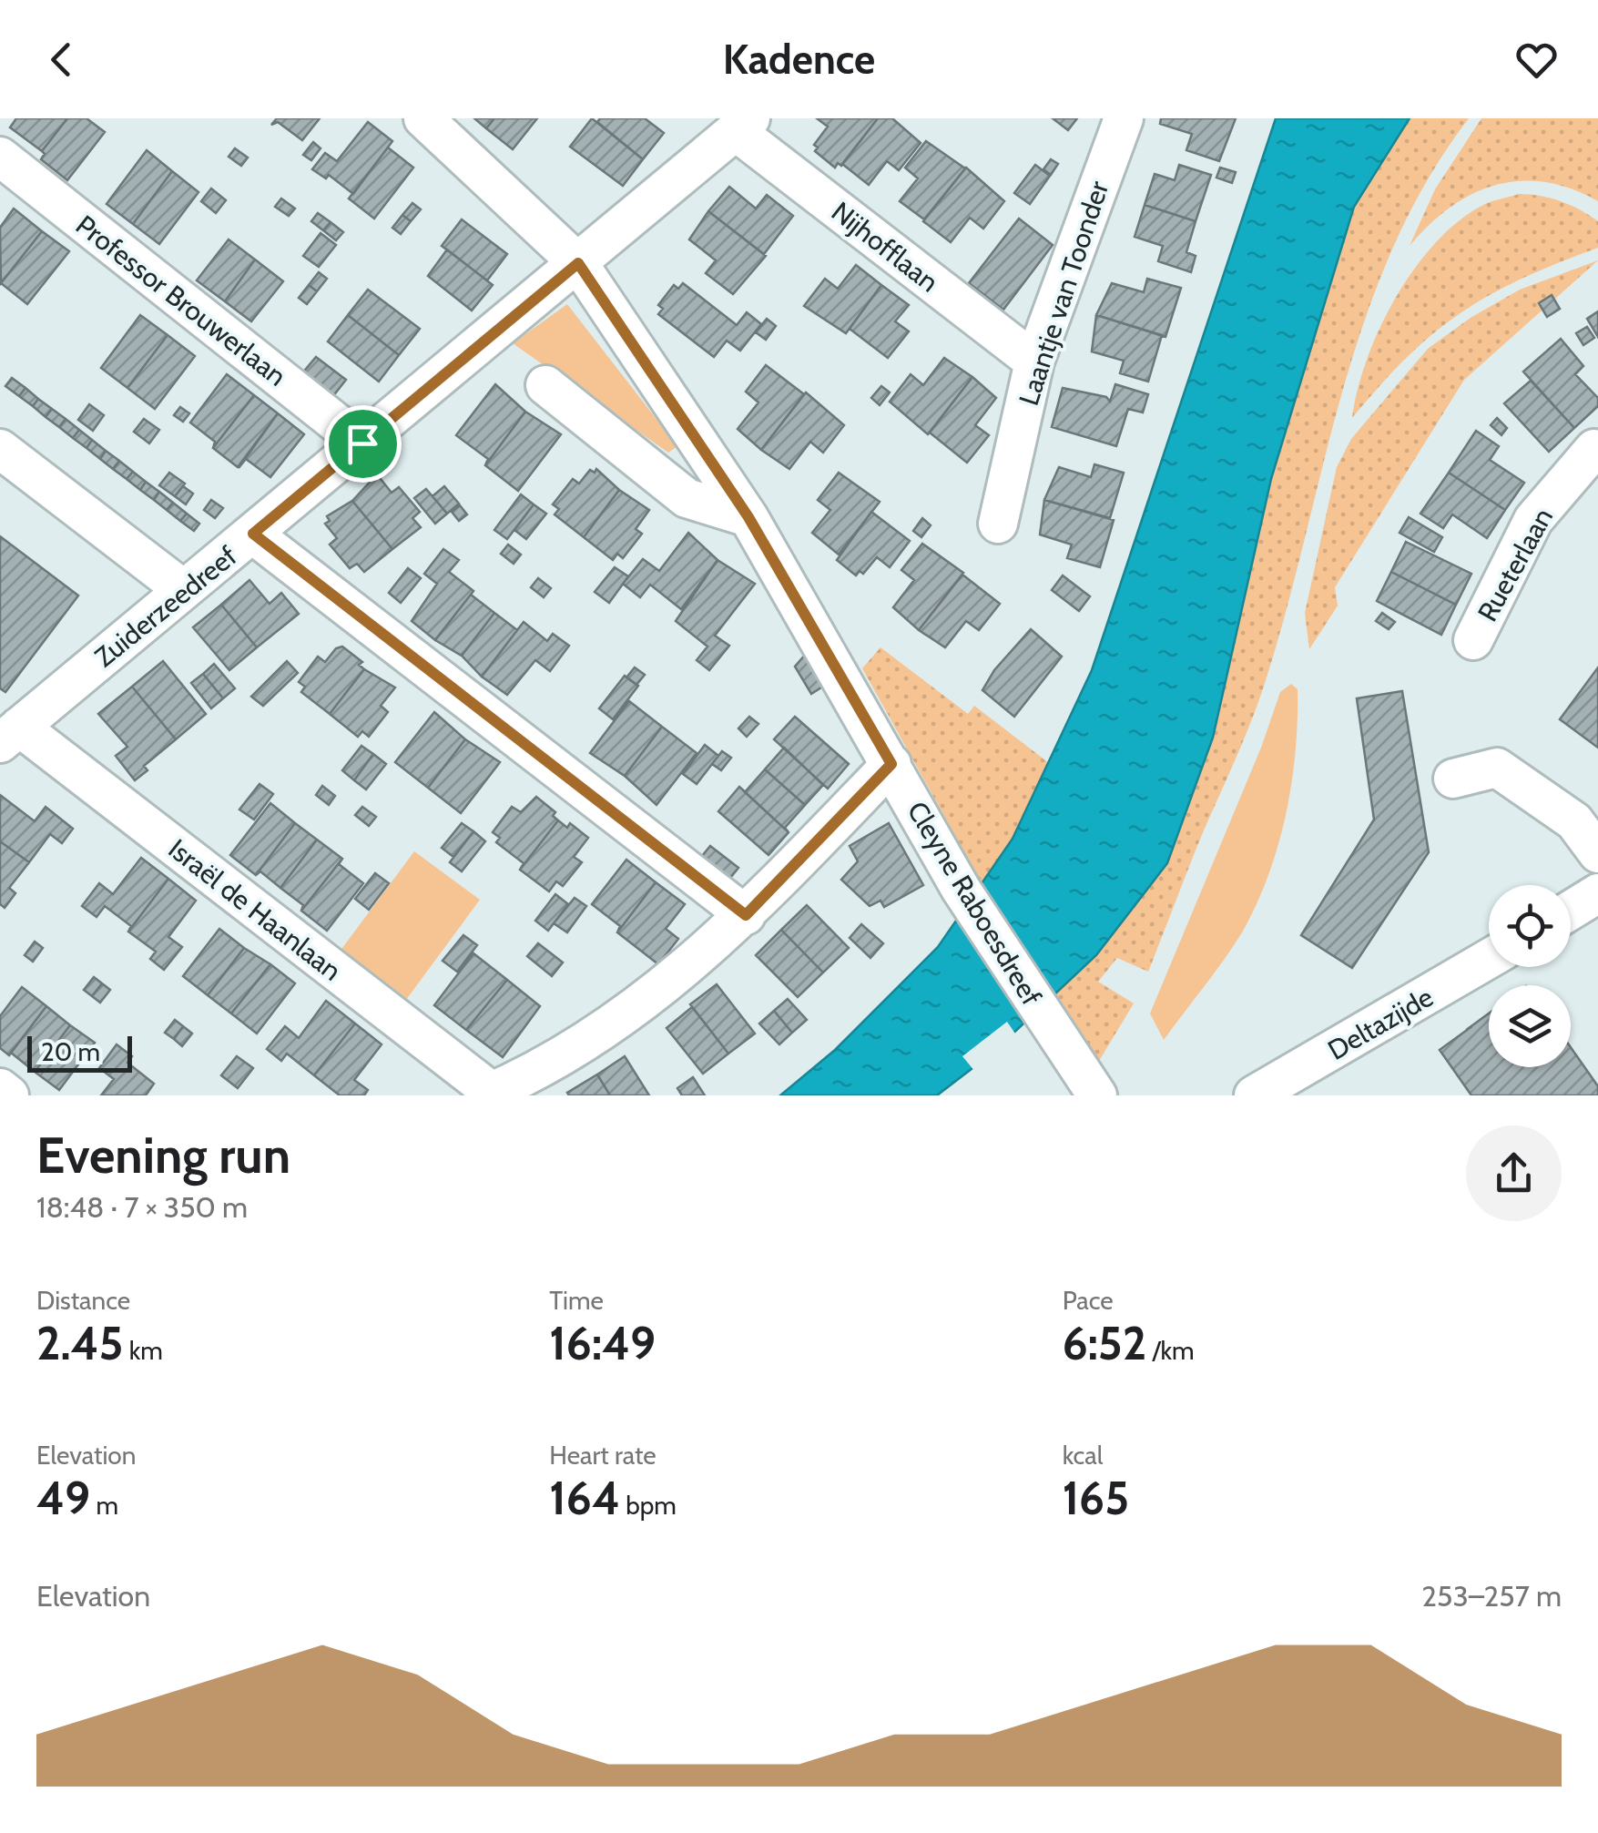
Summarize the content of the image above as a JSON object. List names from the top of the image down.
{
  "streets": {
    "street": [
      "Nijhofflaan",
      "Laantje van Toonder",
      "Professor Brouwerlaan",
      "Rueterlaan",
      "Zuiderzeedreef",
      "Cleyne Raboesdreef",
      "Israël de Haanlaan",
      "Deltazijde"
    ]
  },
  "crossings": [
    ["Nijhofflaan", "Laantje van Toonder"],
    ["Nijhofflaan", "Zuiderzeedreef"],
    ["Professor Brouwerlaan", "Zuiderzeedreef"],
    ["Zuiderzeedreef", "Cleyne Raboesdreef"],
    ["Zuiderzeedreef", "Israël de Haanlaan"]
  ],
  "scale_bar": "20 m",
  "page": {
    "header": "Kadence",
    "scale": "20 m",
    "heading": ["Evening run", "18:48 · 7 × 350 m"],
    "stats": [
      ["Distance", "2.45 km"],
      ["Time", "16:49"],
      ["Pace", "6:52 /km"],
      ["Elevation", "49 m"],
      ["Heart rate", "164 bpm"],
      ["kcal", "165"]
    ],
    "chart": ["Elevation", "253–257 m"]
  }
}
